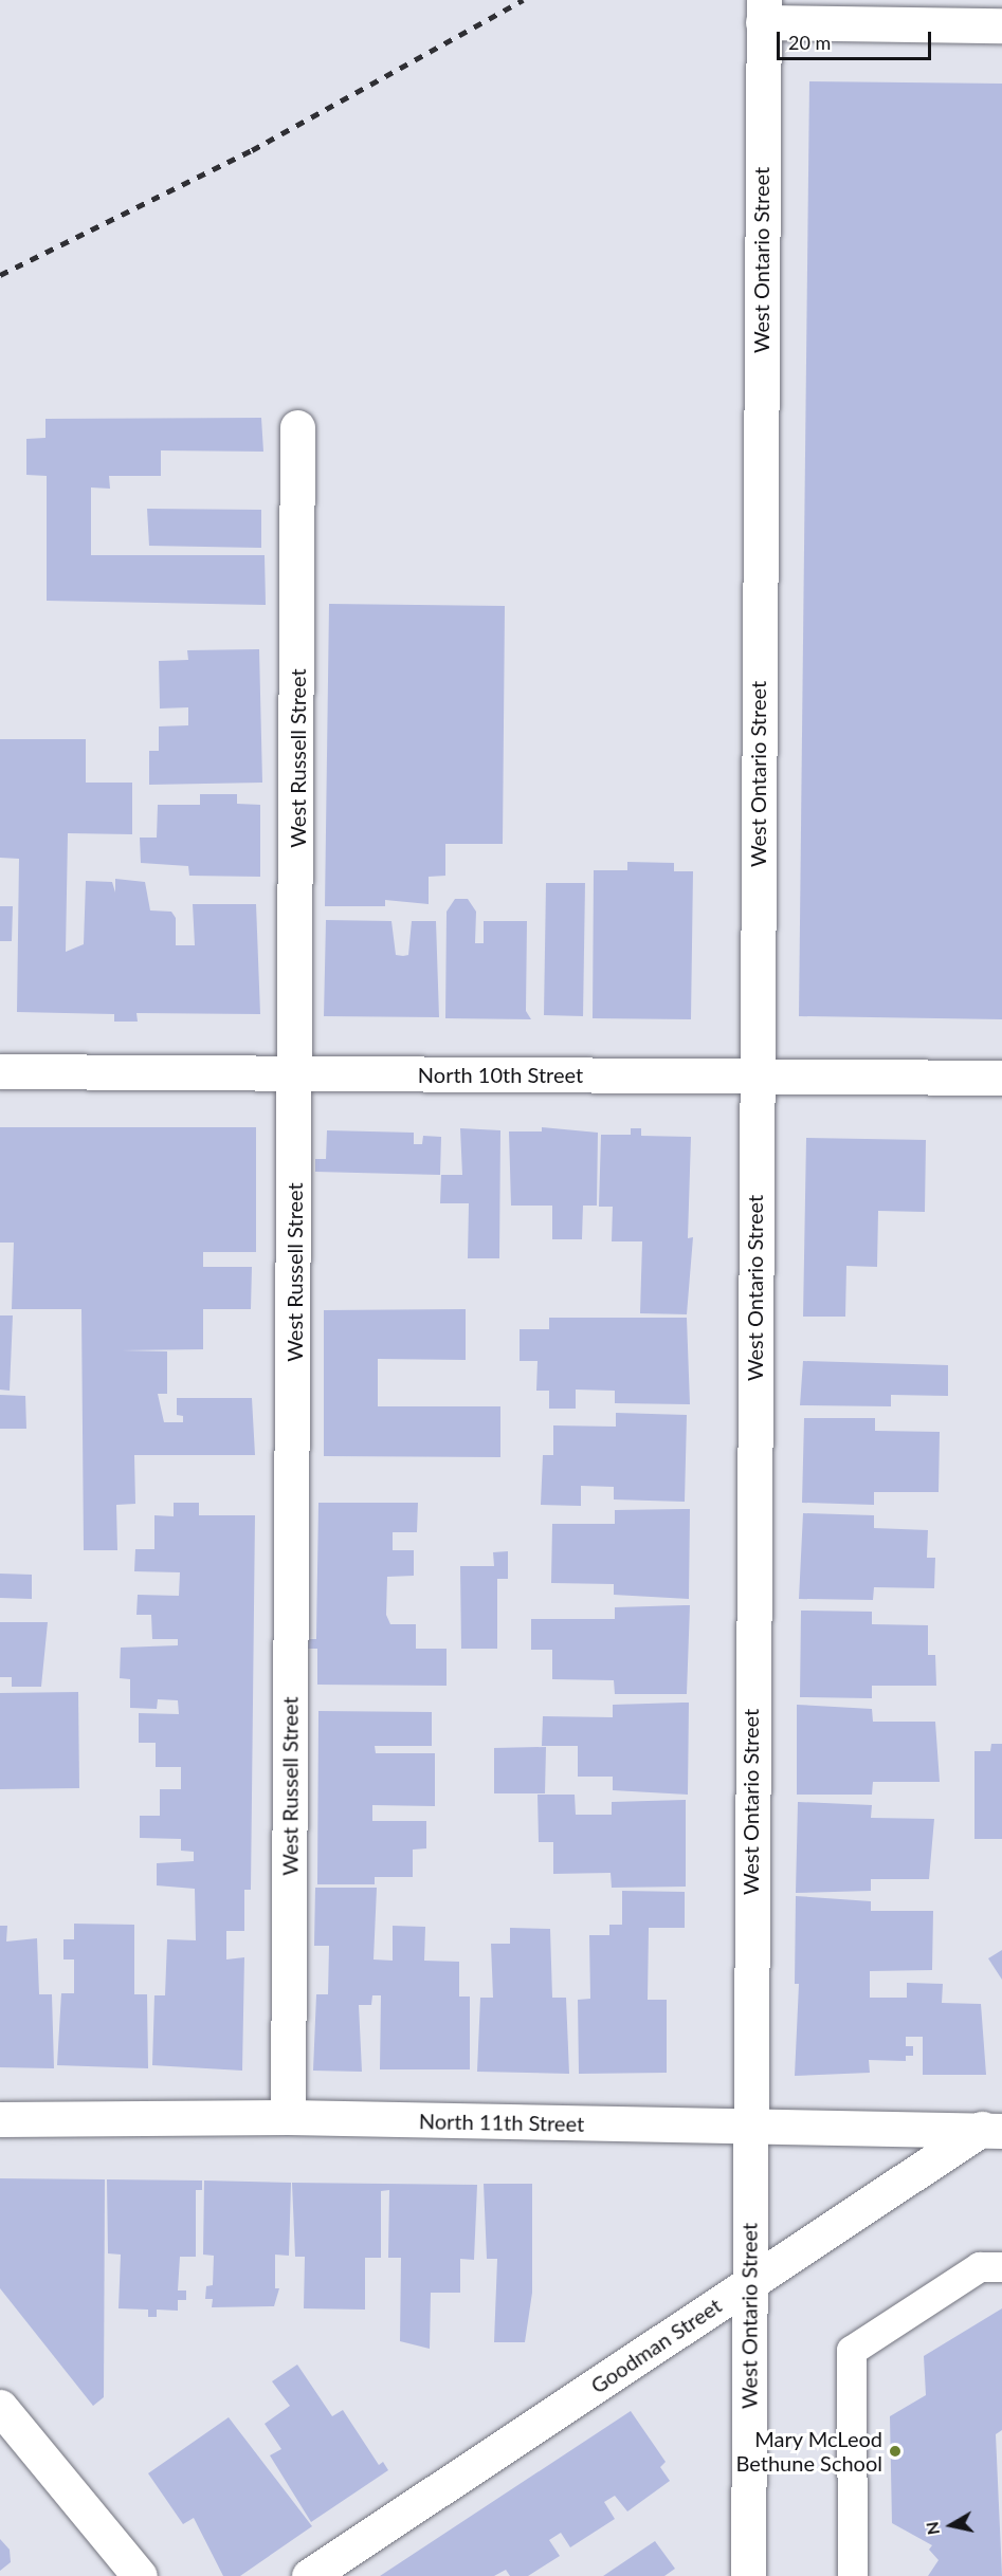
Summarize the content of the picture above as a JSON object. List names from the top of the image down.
{
  "streets": {
    "street": [
      "West Ontario Street",
      "West Russell Street",
      "North 10th Street",
      "North 11th Street",
      "Goodman Street"
    ]
  },
  "crossings": [
    ["West Ontario Street", "North 10th Street"],
    ["West Ontario Street", "North 11th Street"],
    ["West Ontario Street", "Goodman Street"],
    ["West Russell Street", "North 10th Street"],
    ["West Russell Street", "North 11th Street"],
    ["North 11th Street", "Goodman Street"]
  ],
  "places": ["Mary McLeod Bethune School"],
  "scale_bar": "20 m",
  "north": "left"
}
